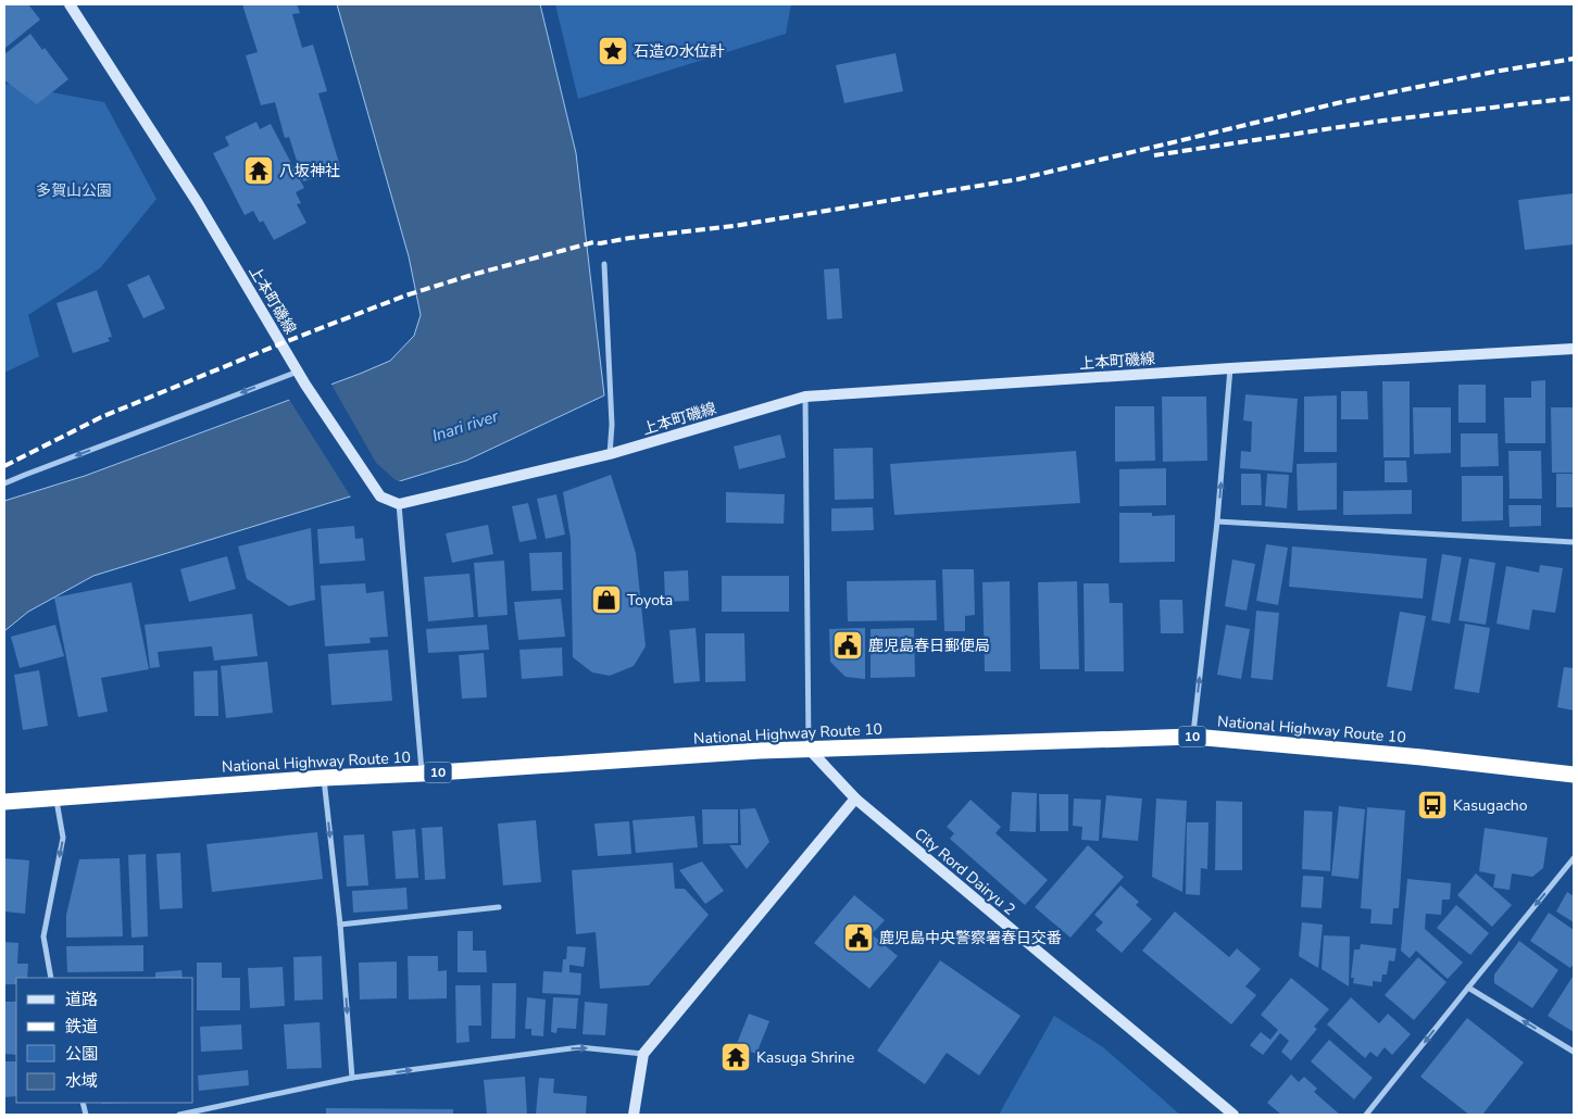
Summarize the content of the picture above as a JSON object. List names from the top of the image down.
{
  "streets": {
    "highway": ["National Highway Route 10", "10"],
    "street": ["上本町磯線", "City Rord Dairyu 2"]
  },
  "crossings": [
    ["National Highway Route 10", "City Rord Dairyu 2"]
  ],
  "water": ["Inari river"],
  "parks": ["多賀山公園"],
  "places": {
    "place": ["石造の水位計"],
    "temple": ["八坂神社", "Kasuga Shrine"],
    "shop": ["Toyota"],
    "public building": ["鹿児島春日郵便局", "鹿児島中央警察署春日交番"],
    "bus stop": ["Kasugacho"]
  },
  "legend": [
    "道路",
    "鉄道",
    "公園",
    "水域"
  ]
}
